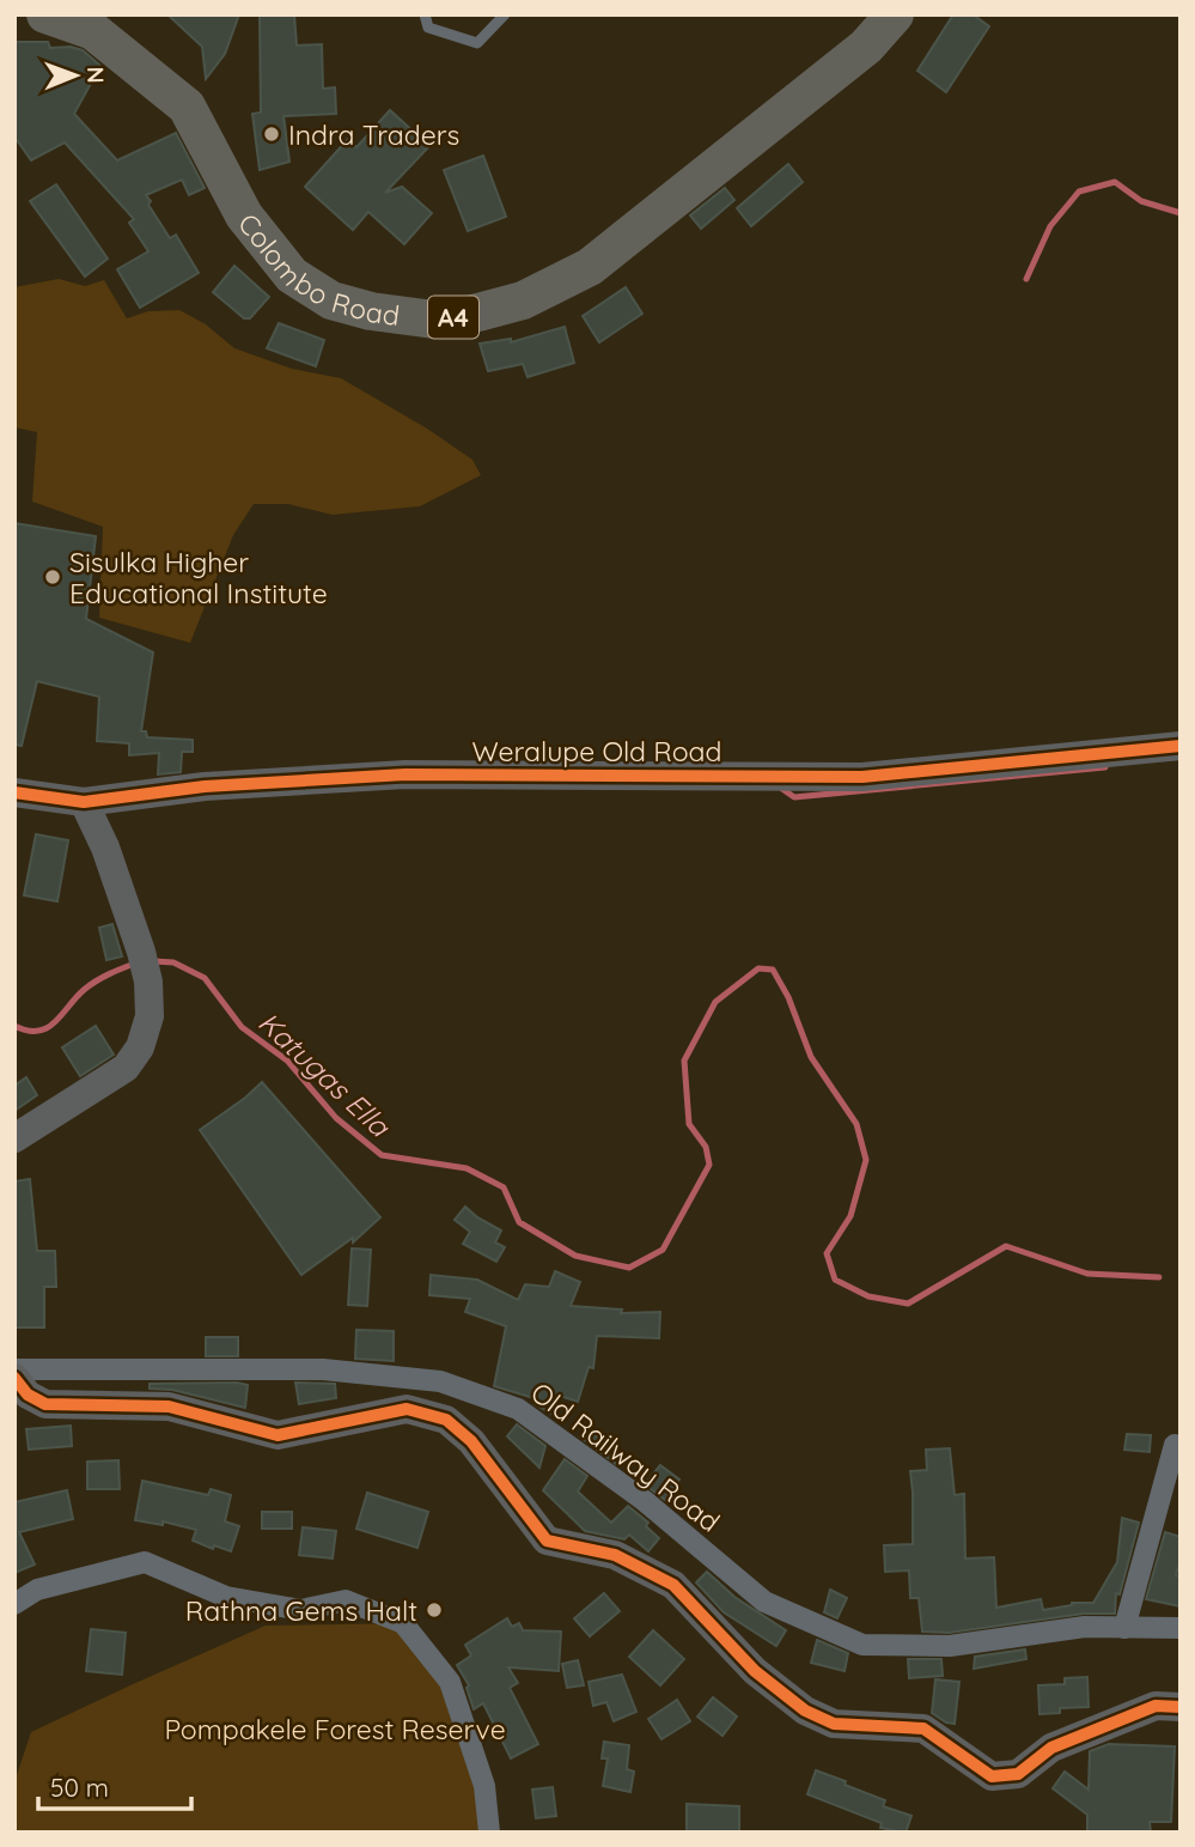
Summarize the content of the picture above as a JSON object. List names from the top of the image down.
{
  "streets": {
    "highway": ["Colombo Road", "A4"],
    "street": ["Weralupe Old Road", "Old Railway Road"]
  },
  "water": ["Katugas Ella"],
  "parks": ["Pompakele Forest Reserve"],
  "places": ["Indra Traders", "Sisulka Higher Educational Institute", "Rathna Gems Halt"],
  "scale_bar": "50 m",
  "north": "right"
}
